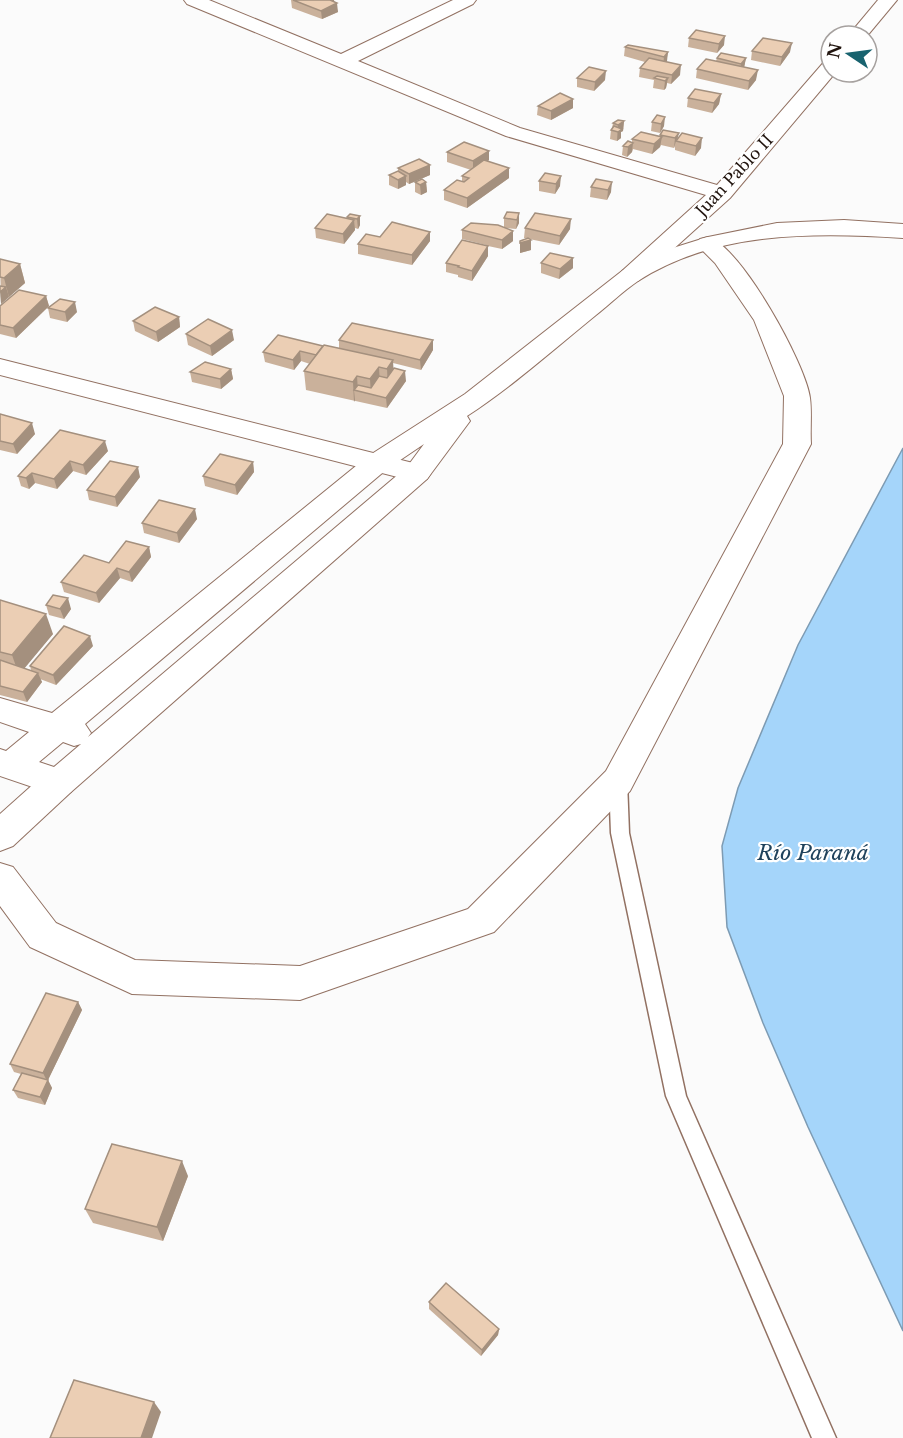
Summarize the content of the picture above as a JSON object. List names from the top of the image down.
{
  "streets": {
    "street": ["Juan Pablo II"]
  },
  "water": ["Río Paraná"],
  "north": "left"
}
